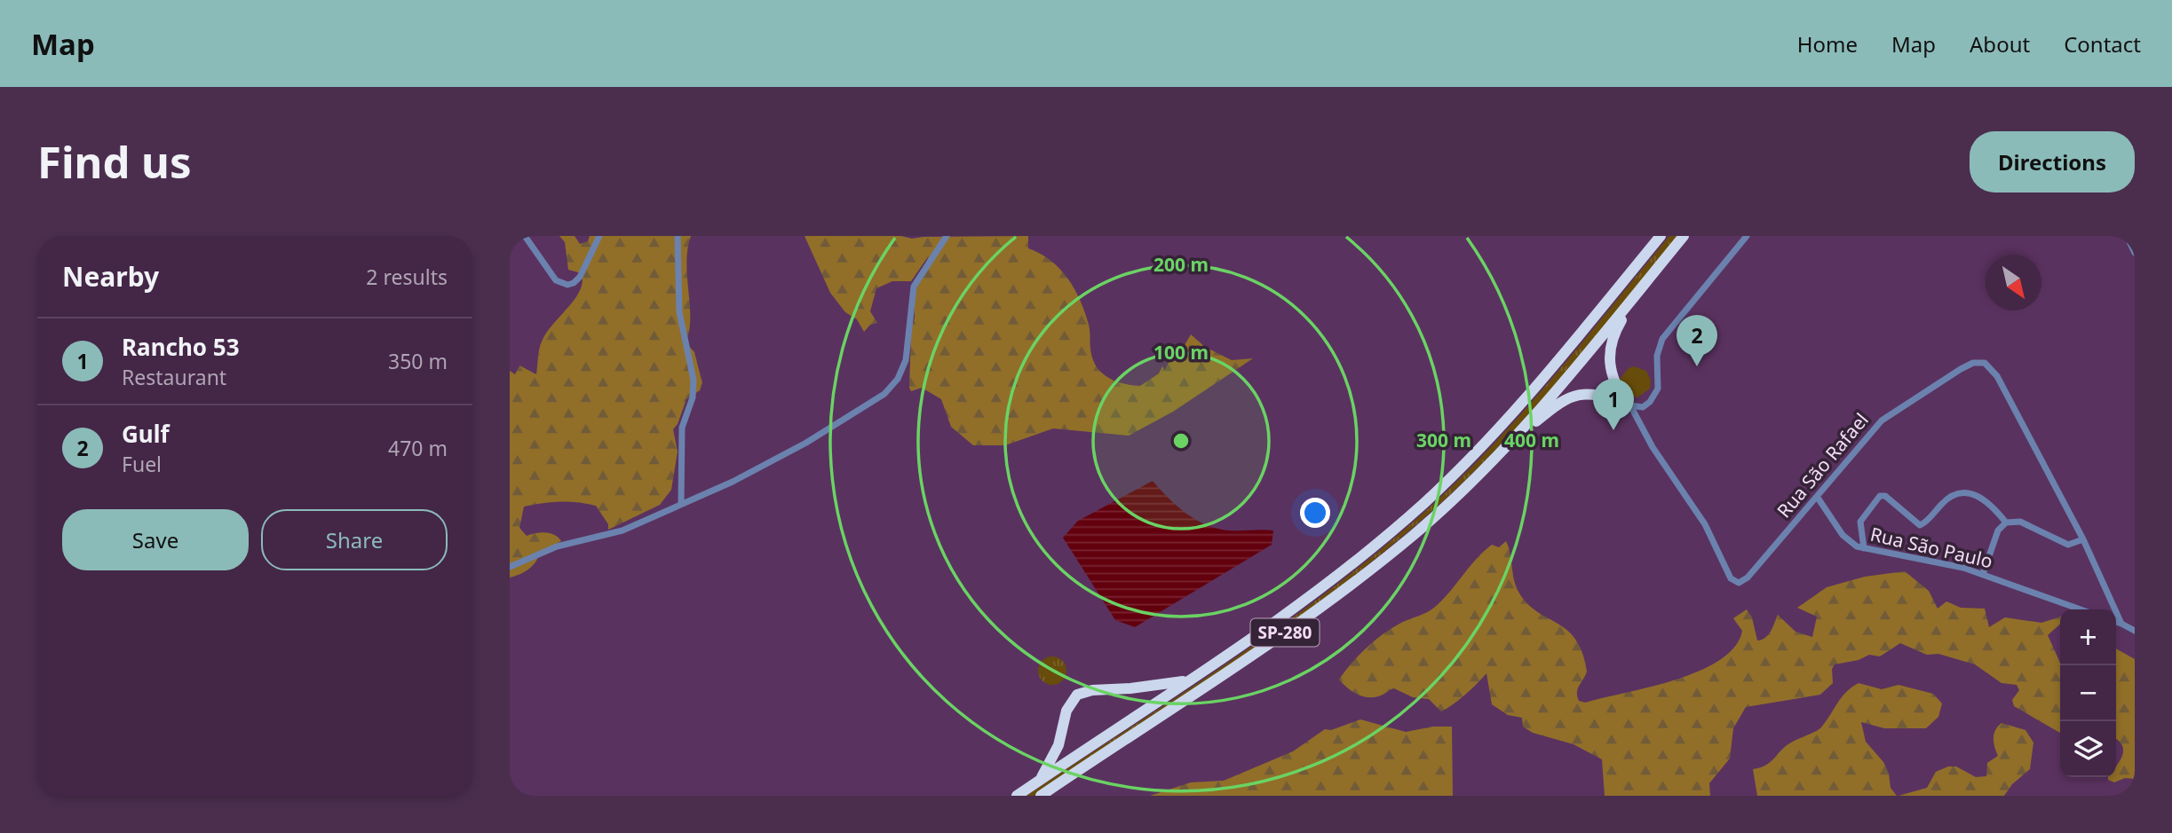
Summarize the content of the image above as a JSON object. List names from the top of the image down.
{
  "streets": {
    "highway": ["SP-280"],
    "street": ["Rua São Rafael", "Rua São Paulo"]
  },
  "crossings": [
    ["Rua São Rafael", "Rua São Paulo"]
  ],
  "north": "bottom right",
  "page": {
    "header": "Map",
    "nav": [
      "Home",
      "Map",
      "About",
      "Contact"
    ],
    "buttons": [
      "Directions",
      ["Save", "Share"]
    ],
    "title": "Find us",
    "heading": ["Nearby", "2 results"],
    "pins": ["2", "1"],
    "list": [
      {
        "mark": "1",
        "name": "Rancho 53",
        "note": "Restaurant",
        "value": "350 m"
      },
      {
        "mark": "2",
        "name": "Gulf",
        "note": "Fuel",
        "value": "470 m"
      }
    ],
    "map_buttons": ["+", "−"]
  },
  "rings": [
    "200 m",
    "100 m",
    "300 m",
    "400 m"
  ]
}
